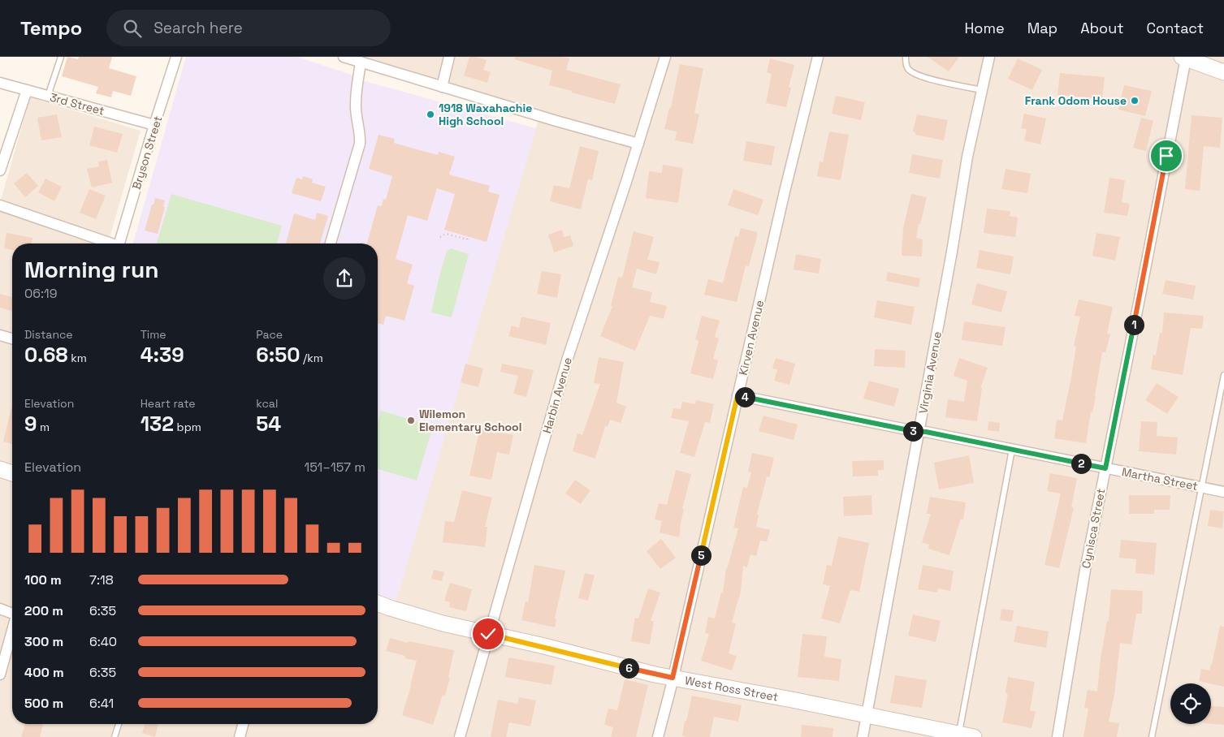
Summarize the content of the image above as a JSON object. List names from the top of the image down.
{
  "streets": {
    "street": [
      "3rd Street",
      "Bryson Street",
      "Kirven Avenue",
      "Virginia Avenue",
      "Harbin Avenue",
      "Martha Street",
      "Cynisca Street",
      "West Ross Street"
    ]
  },
  "crossings": [
    ["3rd Street", "Bryson Street"],
    ["Kirven Avenue", "Martha Street"],
    ["Kirven Avenue", "West Ross Street"],
    ["Virginia Avenue", "Martha Street"],
    ["Virginia Avenue", "West Ross Street"],
    ["Harbin Avenue", "West Ross Street"],
    ["Martha Street", "Cynisca Street"]
  ],
  "places": ["Frank Odom House", "1918 Waxahachie High School", "Wilemon Elementary School"],
  "page": {
    "header": "Tempo",
    "search": "Search here",
    "nav": [
      "Home",
      "Map",
      "About",
      "Contact"
    ],
    "heading": ["Morning run", "06:19"],
    "stats": [
      ["Distance", "0.68 km"],
      ["Time", "4:39"],
      ["Pace", "6:50 /km"],
      ["Elevation", "9 m"],
      ["Heart rate", "132 bpm"],
      ["kcal", "54"]
    ],
    "pins": [
      "1",
      "4",
      "3",
      "2",
      "5",
      "6"
    ],
    "chart": ["Elevation", "151–157 m"],
    "list": [
      {
        "name": "100 m",
        "note": "7:18"
      },
      {
        "name": "200 m",
        "note": "6:35"
      },
      {
        "name": "300 m",
        "note": "6:40"
      },
      {
        "name": "400 m",
        "note": "6:35"
      },
      {
        "name": "500 m",
        "note": "6:41"
      }
    ]
  }
}
